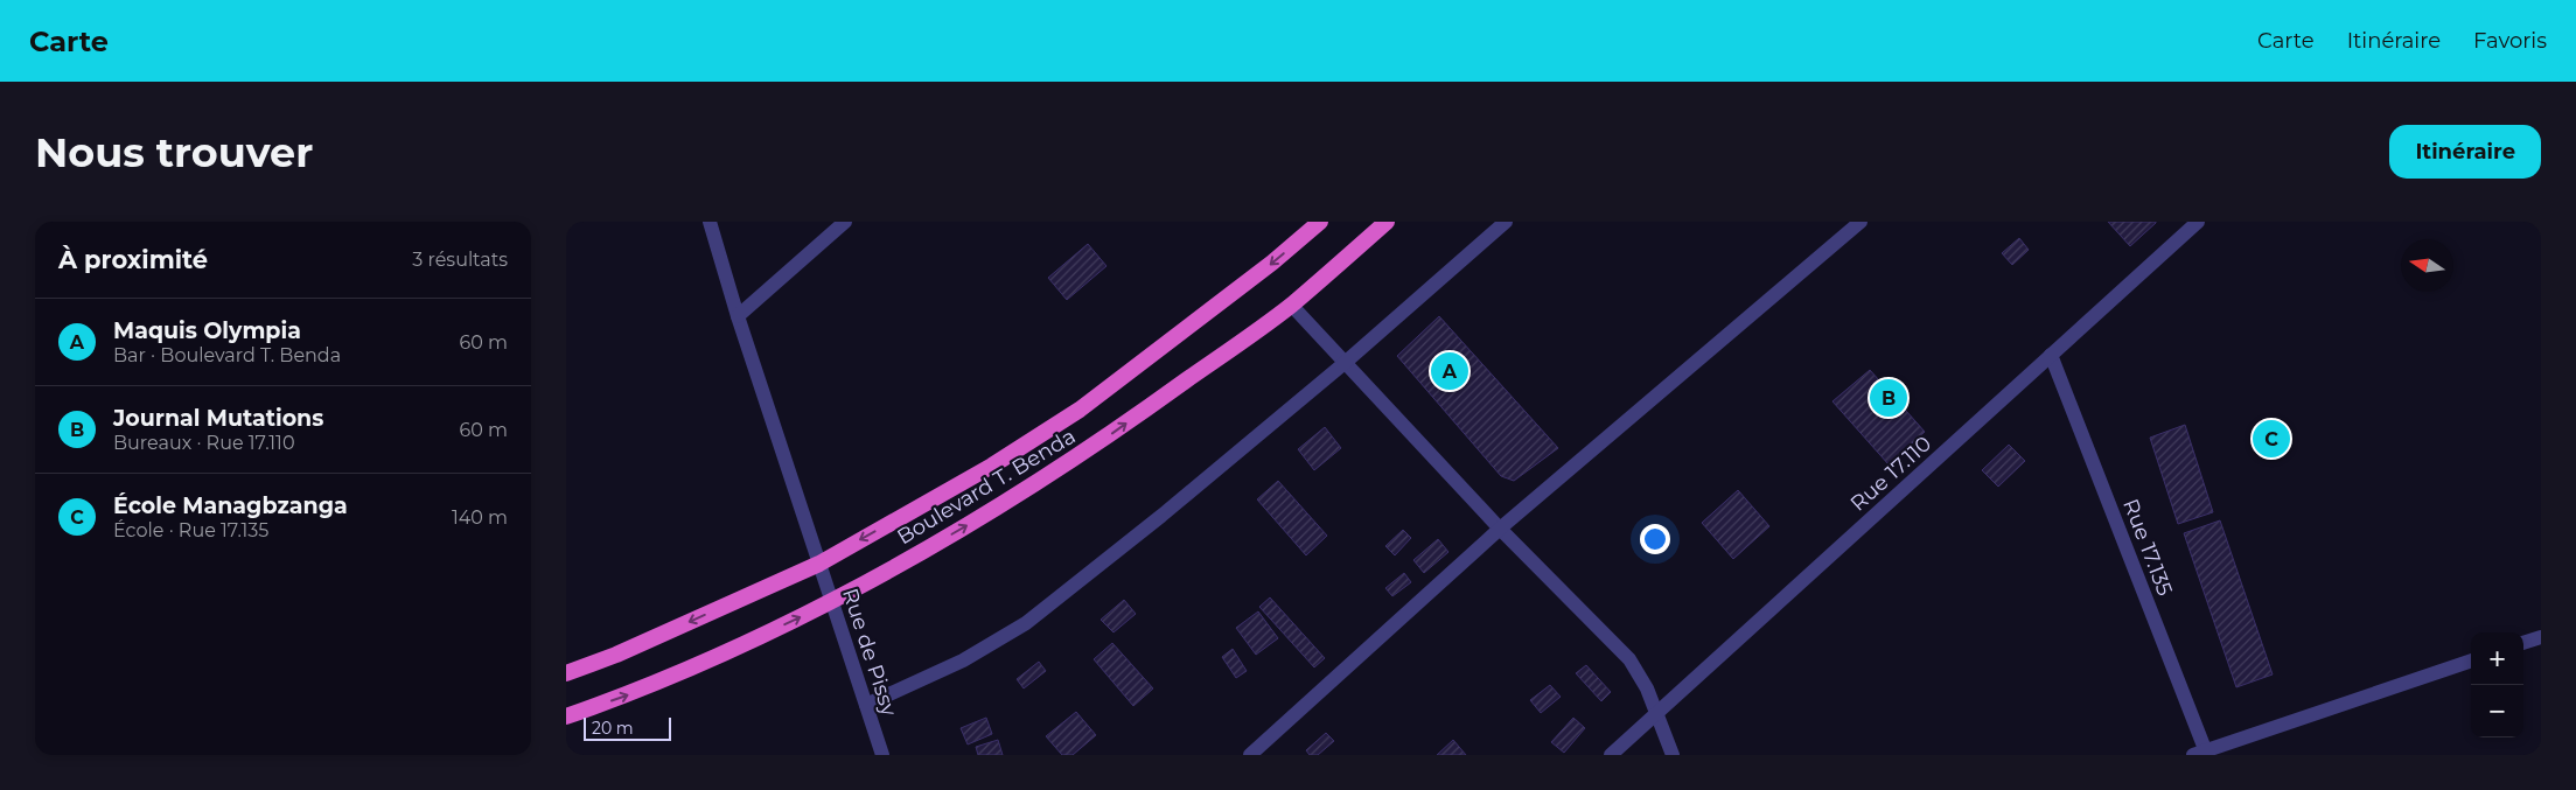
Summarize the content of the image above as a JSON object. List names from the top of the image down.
{
  "streets": {
    "highway": ["Boulevard T. Benda"],
    "street": ["Rue 17.110", "Rue 17.135", "Rue de Pissy"]
  },
  "crossings": [
    ["Rue 17.110", "Rue 17.135"],
    ["Boulevard T. Benda", "Rue de Pissy"]
  ],
  "scale_bar": "20 m",
  "north": "left",
  "page": {
    "header": "Carte",
    "nav": ["Carte", "Itinéraire", "Favoris"],
    "buttons": "Itinéraire",
    "title": "Nous trouver",
    "heading": ["À proximité", "3 résultats"],
    "list": [
      {
        "mark": "A",
        "name": "Maquis Olympia",
        "note": "Bar · Boulevard T. Benda",
        "value": "60 m"
      },
      {
        "mark": "B",
        "name": "Journal Mutations",
        "note": "Bureaux · Rue 17.110",
        "value": "60 m"
      },
      {
        "mark": "C",
        "name": "École Managbzanga",
        "note": "École · Rue 17.135",
        "value": "140 m"
      }
    ],
    "pins": ["A", "B", "C"],
    "map_buttons": ["+", "−"],
    "scale": "20 m"
  }
}
